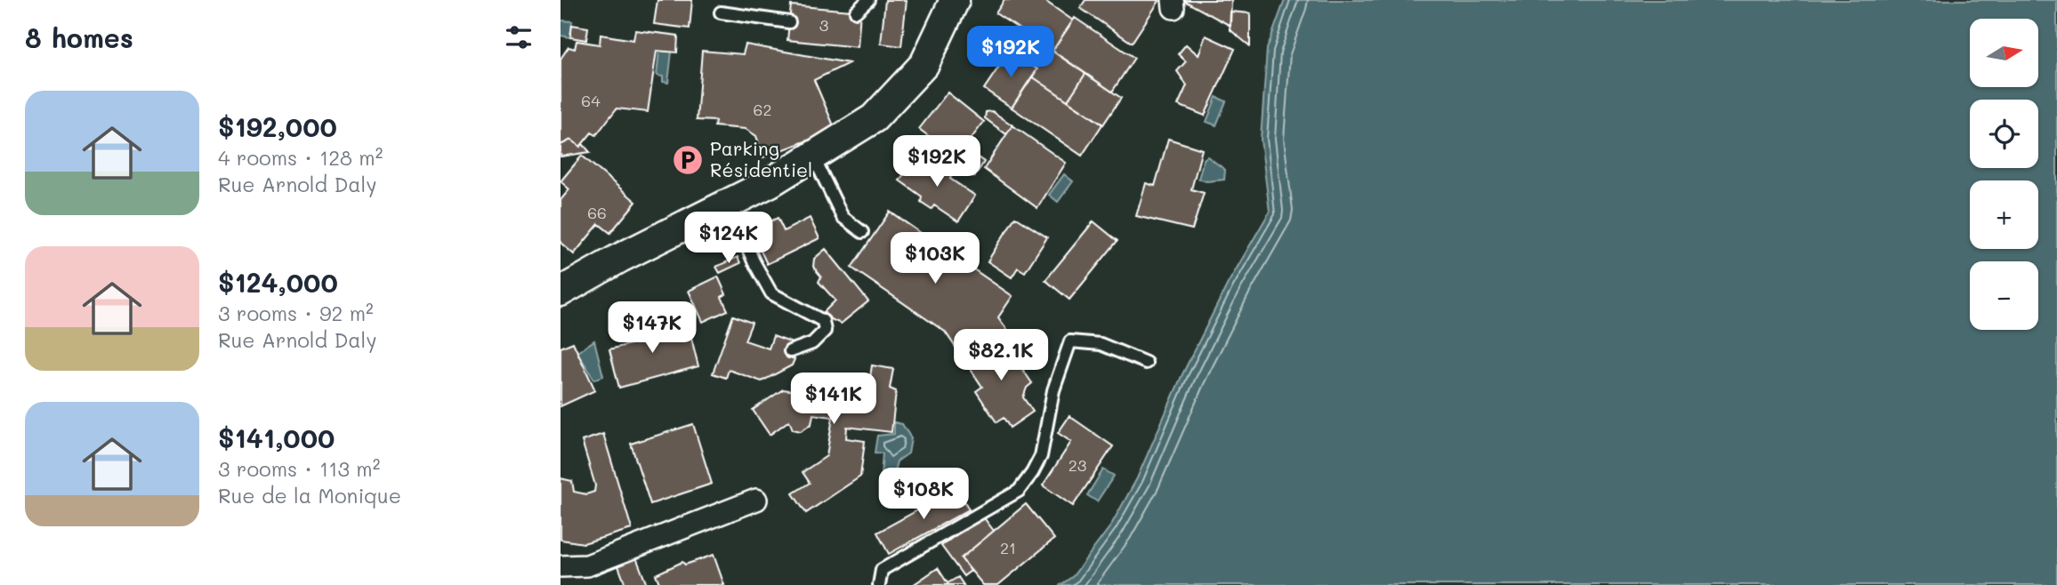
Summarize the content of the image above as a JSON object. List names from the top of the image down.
{
  "places": {
    "parking": ["Parking Résidentiel"]
  },
  "house_numbers": [
    "3",
    "64",
    "62",
    "66",
    "23",
    "21"
  ],
  "north": "right",
  "page": {
    "heading": "8 homes",
    "map_buttons": ["+", "−"],
    "price": [
      "$192K",
      "$192K",
      "$124K",
      "$103K",
      "$147K",
      "$82.1K",
      "$141K",
      "$108K"
    ],
    "list": [
      {
        "name": "$192,000",
        "note": "4 rooms · 128 m² · Rue Arnold Daly"
      },
      {
        "name": "$124,000",
        "note": "3 rooms · 92 m² · Rue Arnold Daly"
      },
      {
        "name": "$141,000",
        "note": "3 rooms · 113 m² · Rue de la Monique"
      }
    ]
  }
}
